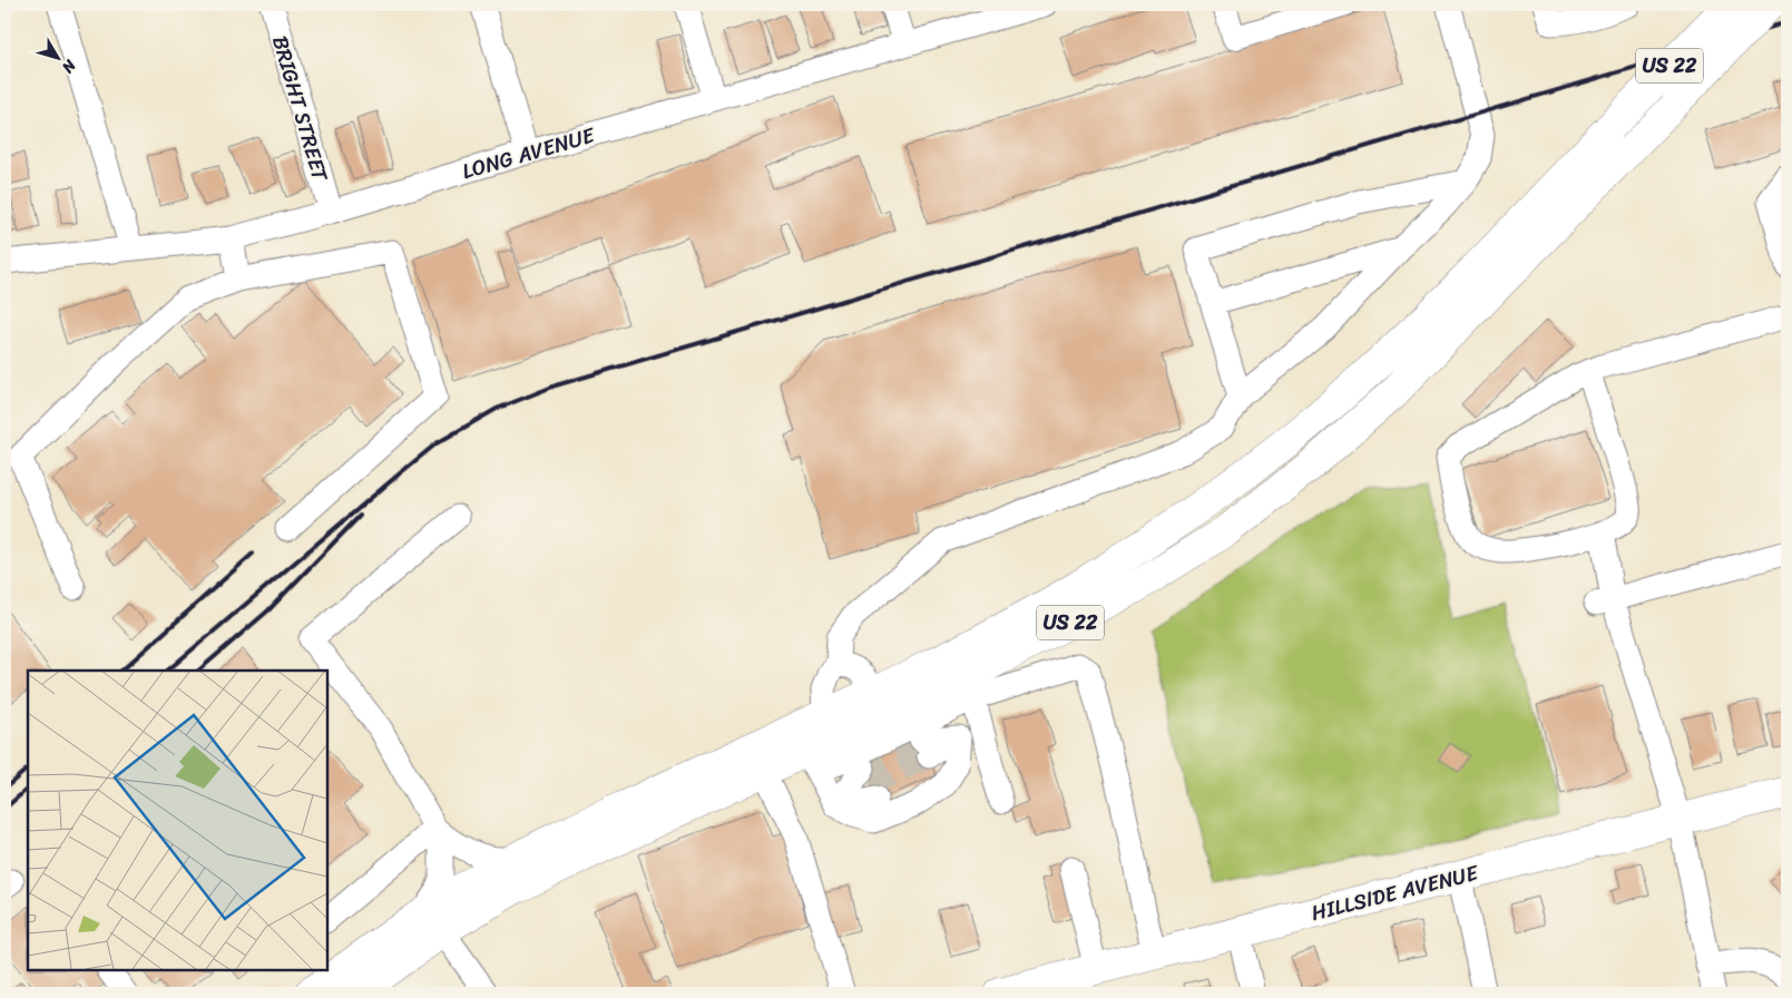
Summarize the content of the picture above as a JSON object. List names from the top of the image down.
{
  "streets": {
    "main road": ["US 22", "HILLSIDE AVENUE"],
    "street": ["BRIGHT STREET", "LONG AVENUE"]
  },
  "crossings": [
    ["BRIGHT STREET", "LONG AVENUE"]
  ],
  "north": "bottom right"
}
